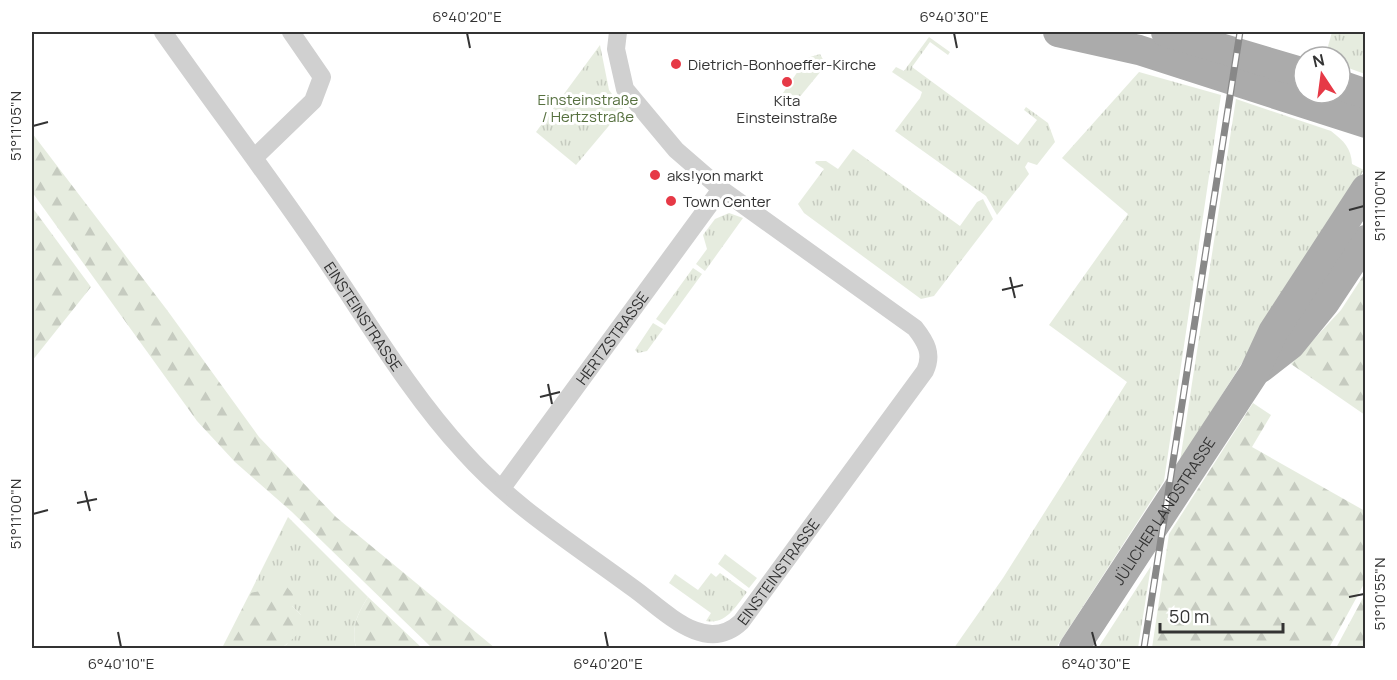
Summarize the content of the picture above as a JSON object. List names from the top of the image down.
{
  "streets": {
    "main road": ["JÜLICHER LANDSTRASSE"],
    "street": ["EINSTEINSTRASSE", "HERTZSTRASSE"]
  },
  "crossings": [
    ["EINSTEINSTRASSE", "HERTZSTRASSE"]
  ],
  "parks": ["Einsteinstraße / Hertzstraße"],
  "places": [
    "Dietrich-Bonhoeffer-Kirche",
    "Kita Einsteinstraße",
    "aks!yon markt",
    "Town Center"
  ],
  "scale_bar": "50 m",
  "north": "top",
  "coordinates": [
    "6°40'20\"E",
    "6°40'30\"E",
    "51°11'05\"N",
    "51°11'00\"N",
    "51°10'55\"N",
    "6°40'10\"E"
  ]
}
